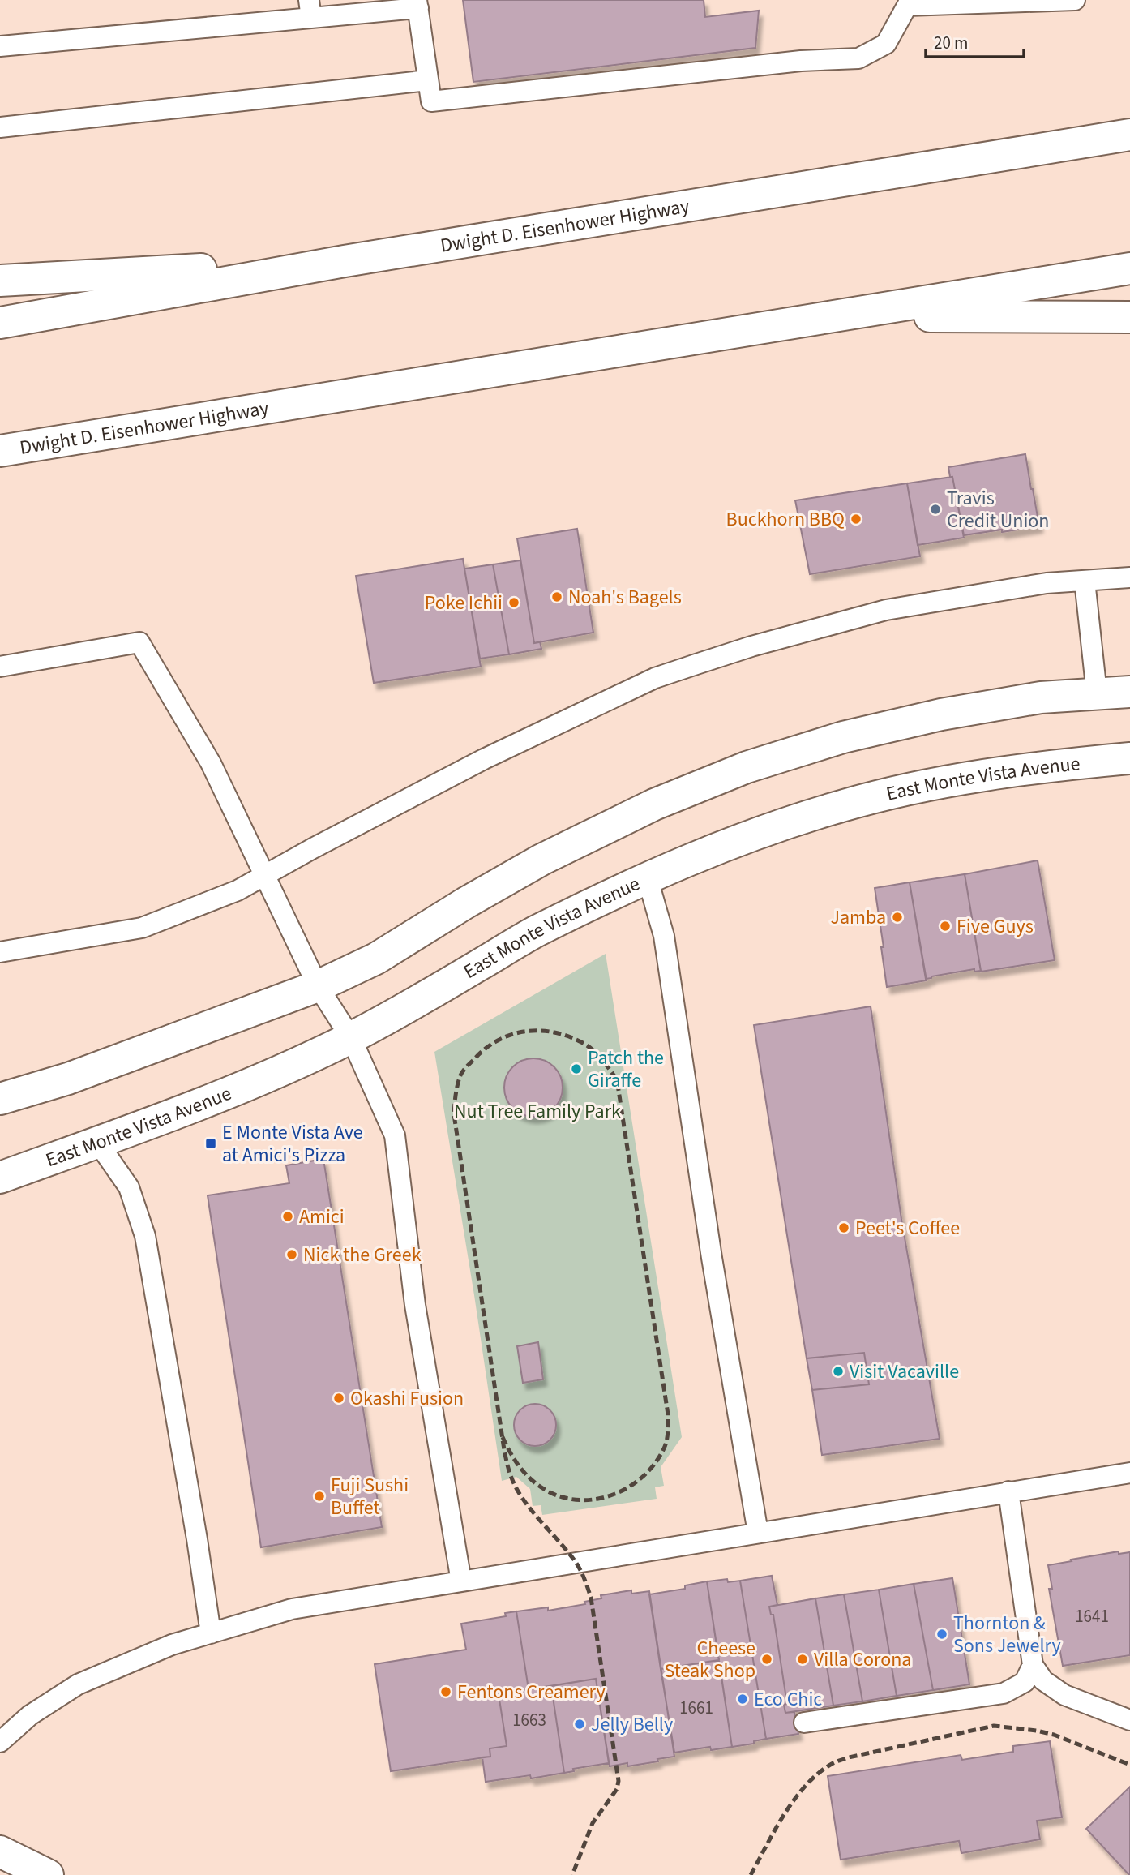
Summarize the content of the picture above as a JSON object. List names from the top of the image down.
{
  "streets": {
    "main road": ["Dwight D. Eisenhower Highway", "East Monte Vista Avenue"]
  },
  "parks": ["Nut Tree Family Park"],
  "places": {
    "other": [
      "Travis Credit Union",
      "Buckhorn BBQ",
      "Noah's Bagels",
      "Poke Ichii",
      "Jamba",
      "Five Guys",
      "Patch the Giraffe",
      "Amici",
      "Peet's Coffee",
      "Nick the Greek",
      "Visit Vacaville",
      "Okashi Fusion",
      "Fuji Sushi Buffet",
      "Thornton & Sons Jewelry",
      "Cheese Steak Shop",
      "Villa Corona",
      "Fentons Creamery",
      "Eco Chic",
      "Jelly Belly"
    ],
    "transit": ["E Monte Vista Ave at Amici's Pizza"]
  },
  "house_numbers": ["1641", "1661", "1663"],
  "scale_bar": "20 m"
}
